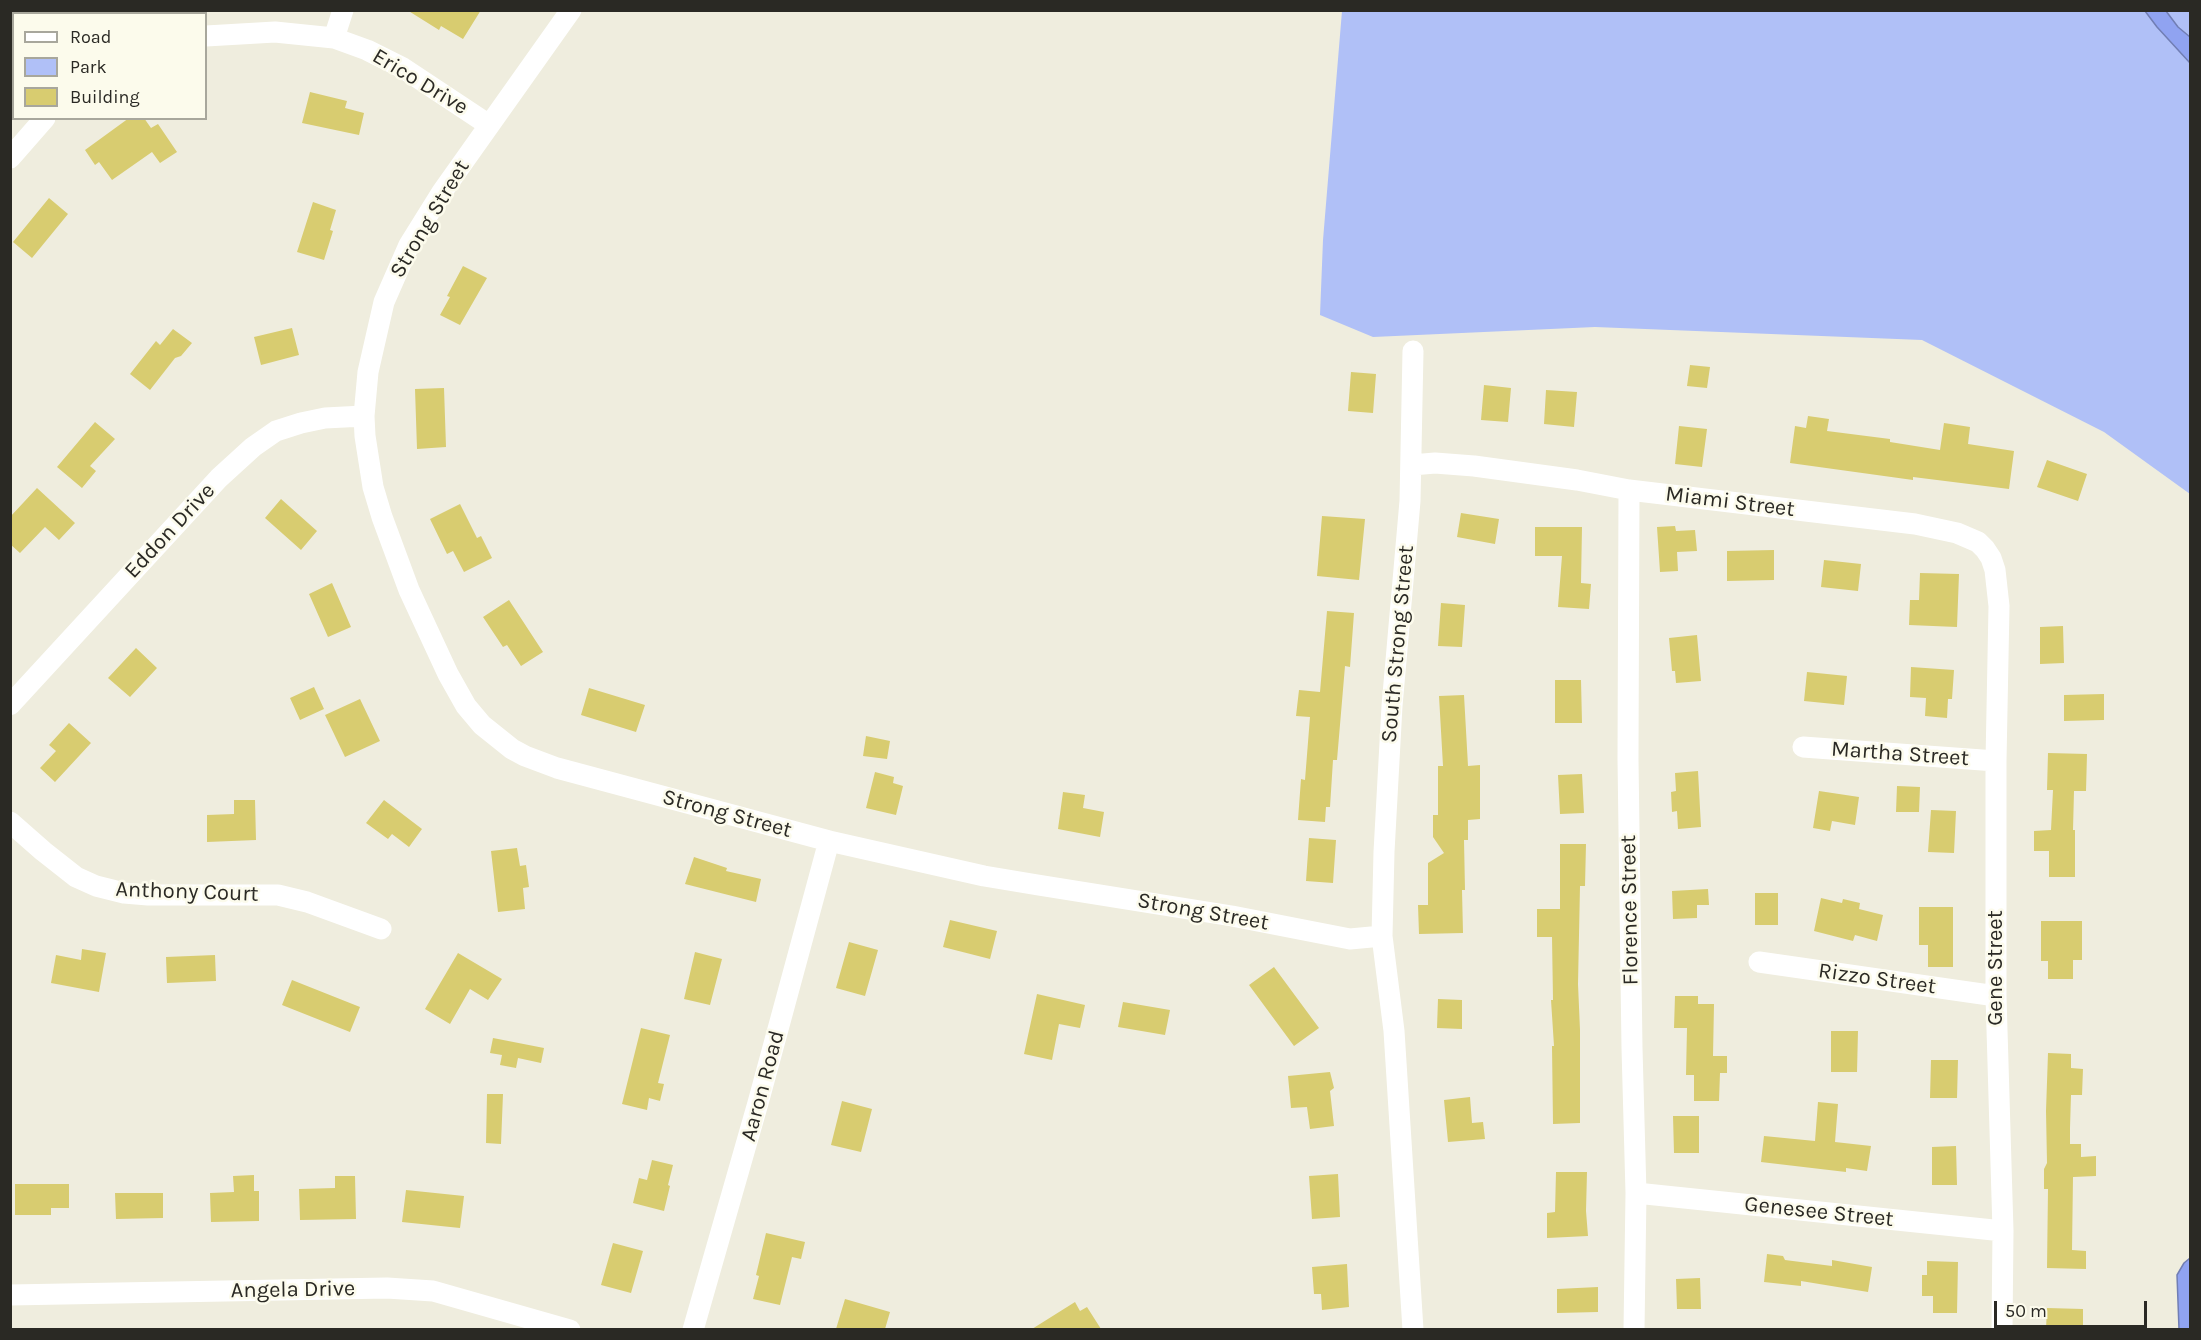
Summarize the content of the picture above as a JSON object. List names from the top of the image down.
{
  "streets": {
    "street": [
      "Erico Drive",
      "Strong Street",
      "Miami Street",
      "Eddon Drive",
      "South Strong Street",
      "Martha Street",
      "Anthony Court",
      "Florence Street",
      "Gene Street",
      "Rizzo Street",
      "Aaron Road",
      "Genesee Street",
      "Angela Drive"
    ]
  },
  "crossings": [
    ["Erico Drive", "Strong Street"],
    ["Strong Street", "Eddon Drive"],
    ["Strong Street", "South Strong Street"],
    ["Strong Street", "Aaron Road"],
    ["Miami Street", "South Strong Street"],
    ["Miami Street", "Florence Street"],
    ["Miami Street", "Gene Street"],
    ["Martha Street", "Gene Street"],
    ["Florence Street", "Genesee Street"],
    ["Gene Street", "Rizzo Street"],
    ["Gene Street", "Genesee Street"]
  ],
  "legend": ["Road", "Park", "Building"],
  "scale_bar": "50 m"
}
